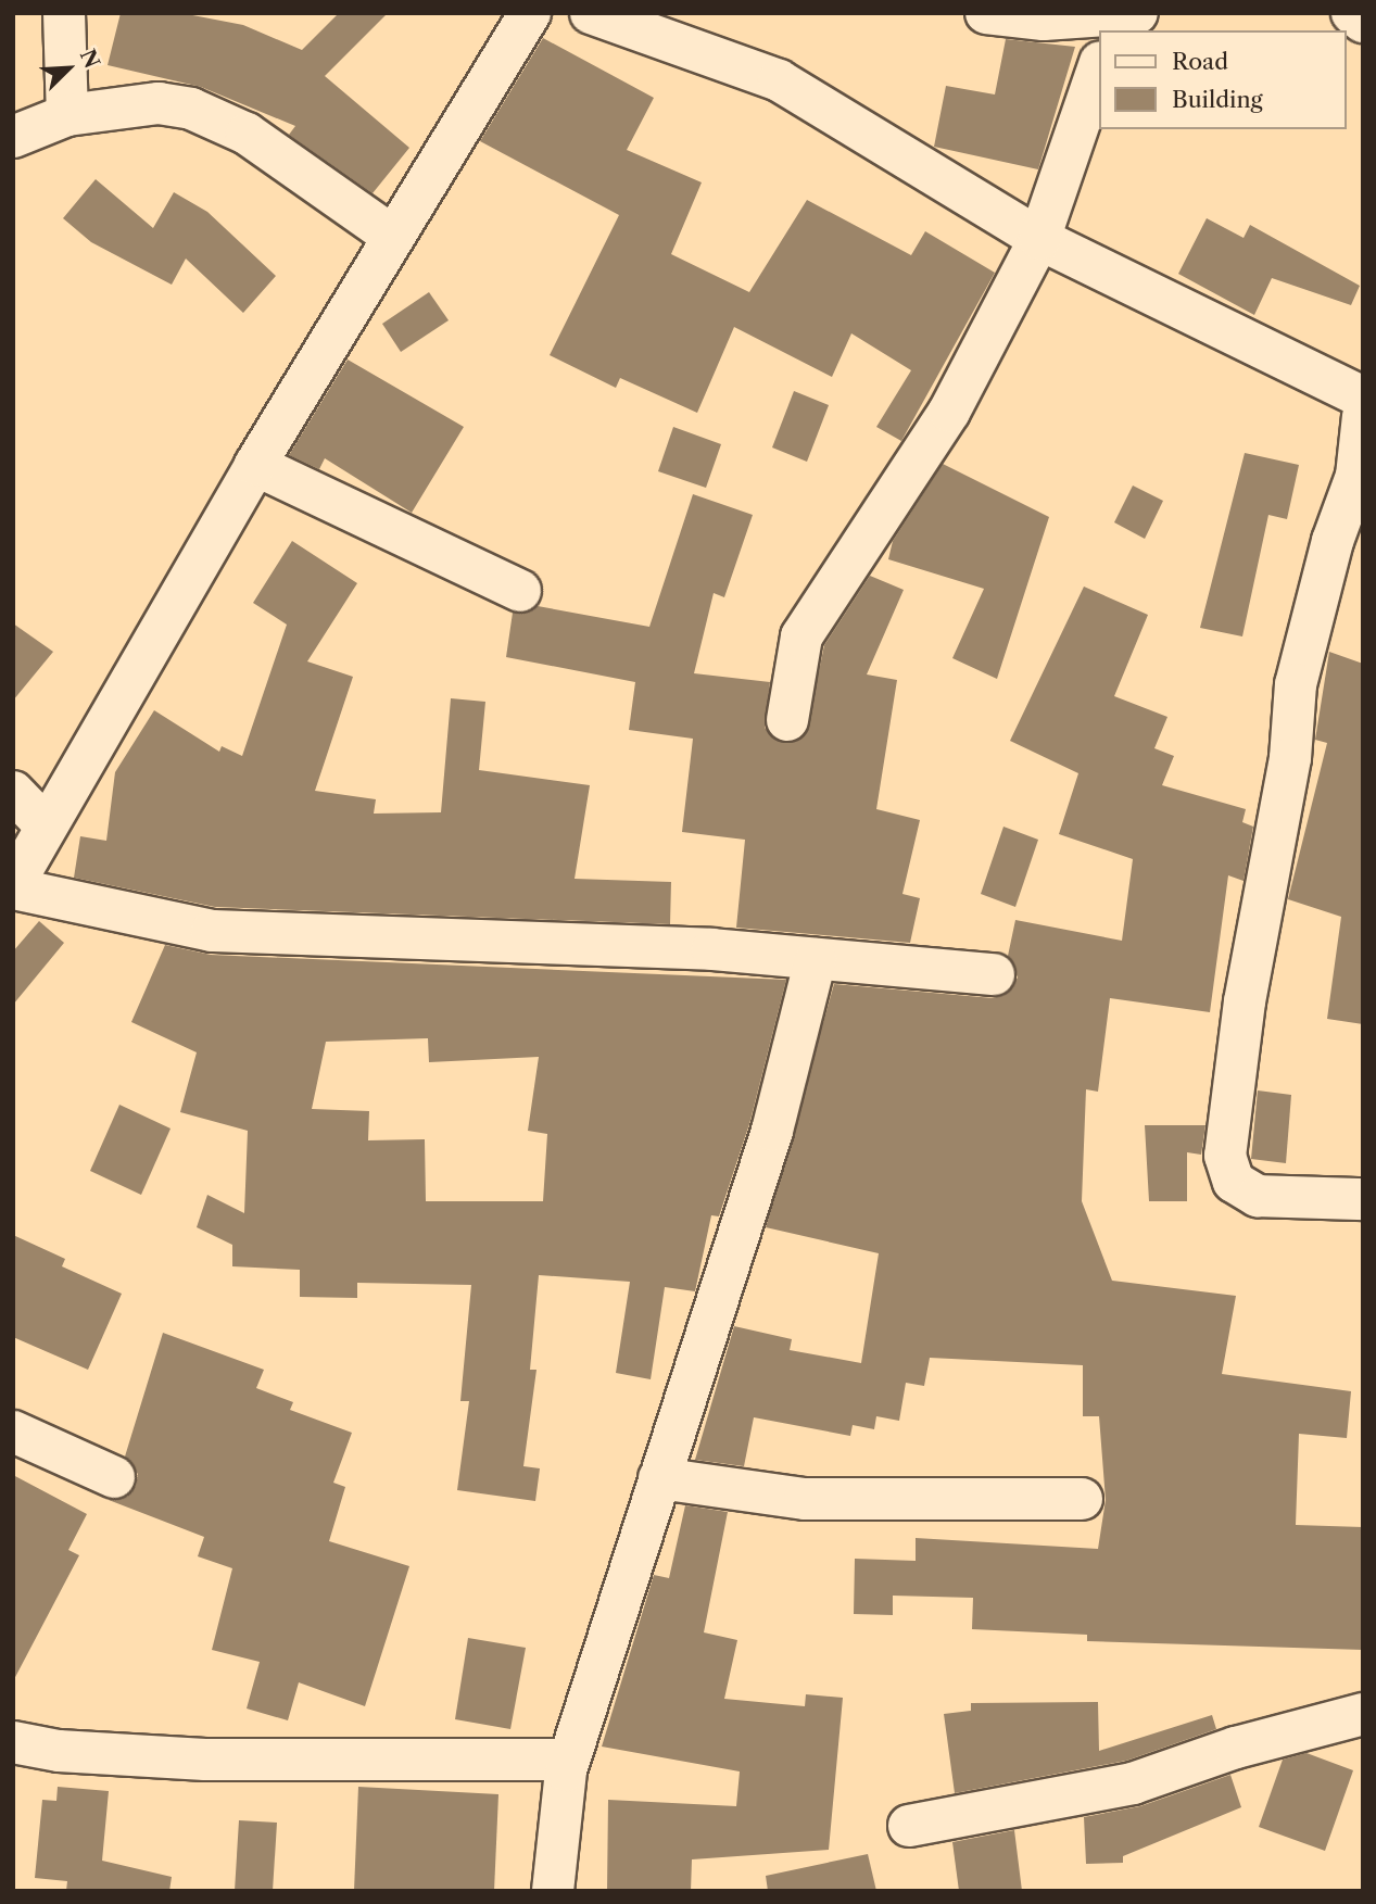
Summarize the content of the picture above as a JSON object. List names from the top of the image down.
{
  "legend": ["Road", "Building"],
  "north": "top right"
}
